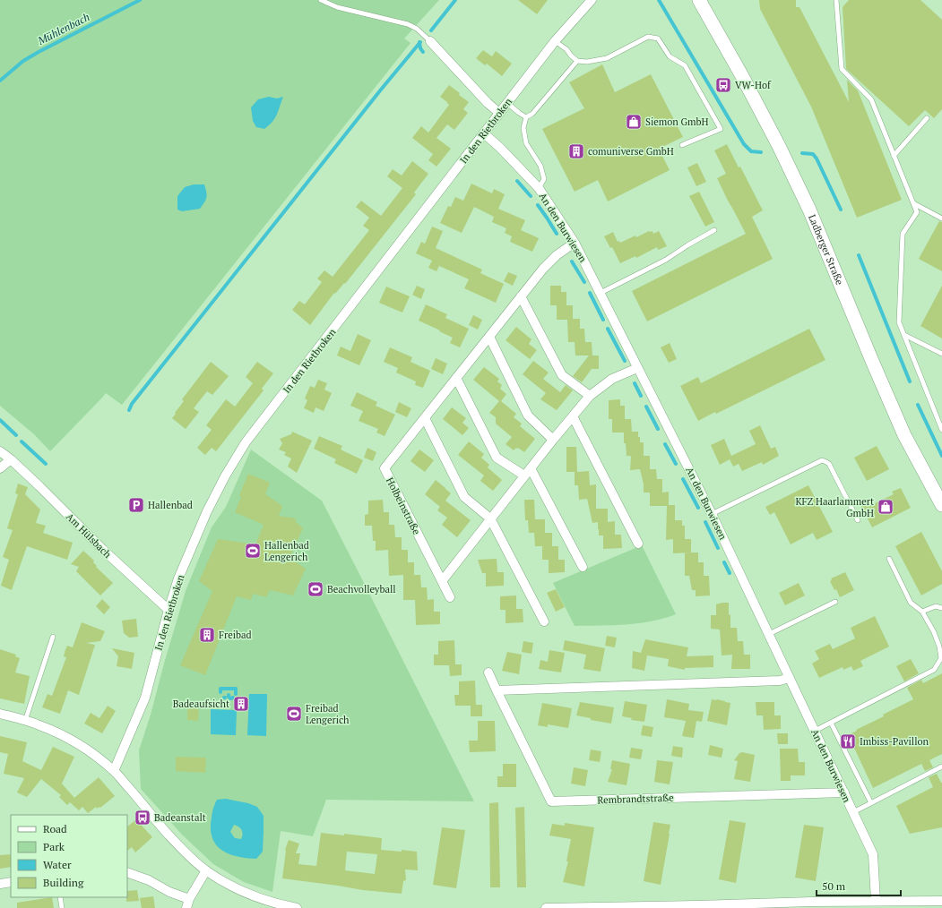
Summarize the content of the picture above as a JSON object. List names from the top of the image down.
{
  "streets": {
    "main road": ["Ladberger Straße"],
    "street": [
      "In den Rietbroken",
      "An den Burwiesen",
      "Holbeinstraße",
      "Am Hülsbach",
      "Rembrandtstraße"
    ]
  },
  "crossings": [
    ["In den Rietbroken", "An den Burwiesen"],
    ["In den Rietbroken", "Am Hülsbach"],
    ["An den Burwiesen", "Holbeinstraße"],
    ["An den Burwiesen", "Rembrandtstraße"]
  ],
  "water": ["Mühlenbach"],
  "places": {
    "bus stop": ["VW-Hof", "Badeanstalt"],
    "shop": ["Siemon GmbH", "KFZ Haarlammert GmbH"],
    "building": ["comuniverse GmbH", "Freibad", "Badeaufsicht"],
    "parking": ["Hallenbad"],
    "sports": ["Hallenbad Lengerich", "Beachvolleyball", "Freibad Lengerich"],
    "restaurant": ["Imbiss-Pavillon"]
  },
  "legend": [
    "Road",
    "Park",
    "Water",
    "Building"
  ],
  "scale_bar": "50 m"
}
